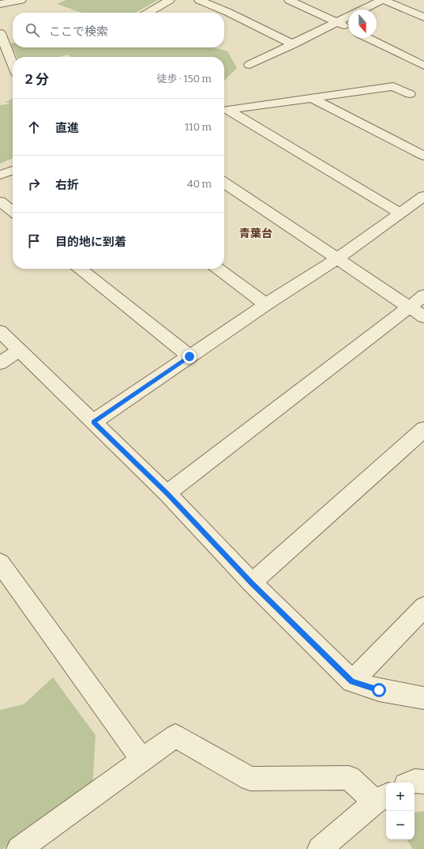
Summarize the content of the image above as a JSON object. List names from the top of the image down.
{
  "districts": ["青葉台"],
  "north": "bottom",
  "page": {
    "search": "ここで検索",
    "heading": ["2 分", "徒歩 · 150 m"],
    "list": [
      ["直進", "110 m"],
      ["右折", "40 m"],
      "目的地に到着"
    ],
    "map_buttons": ["+", "−"]
  }
}
